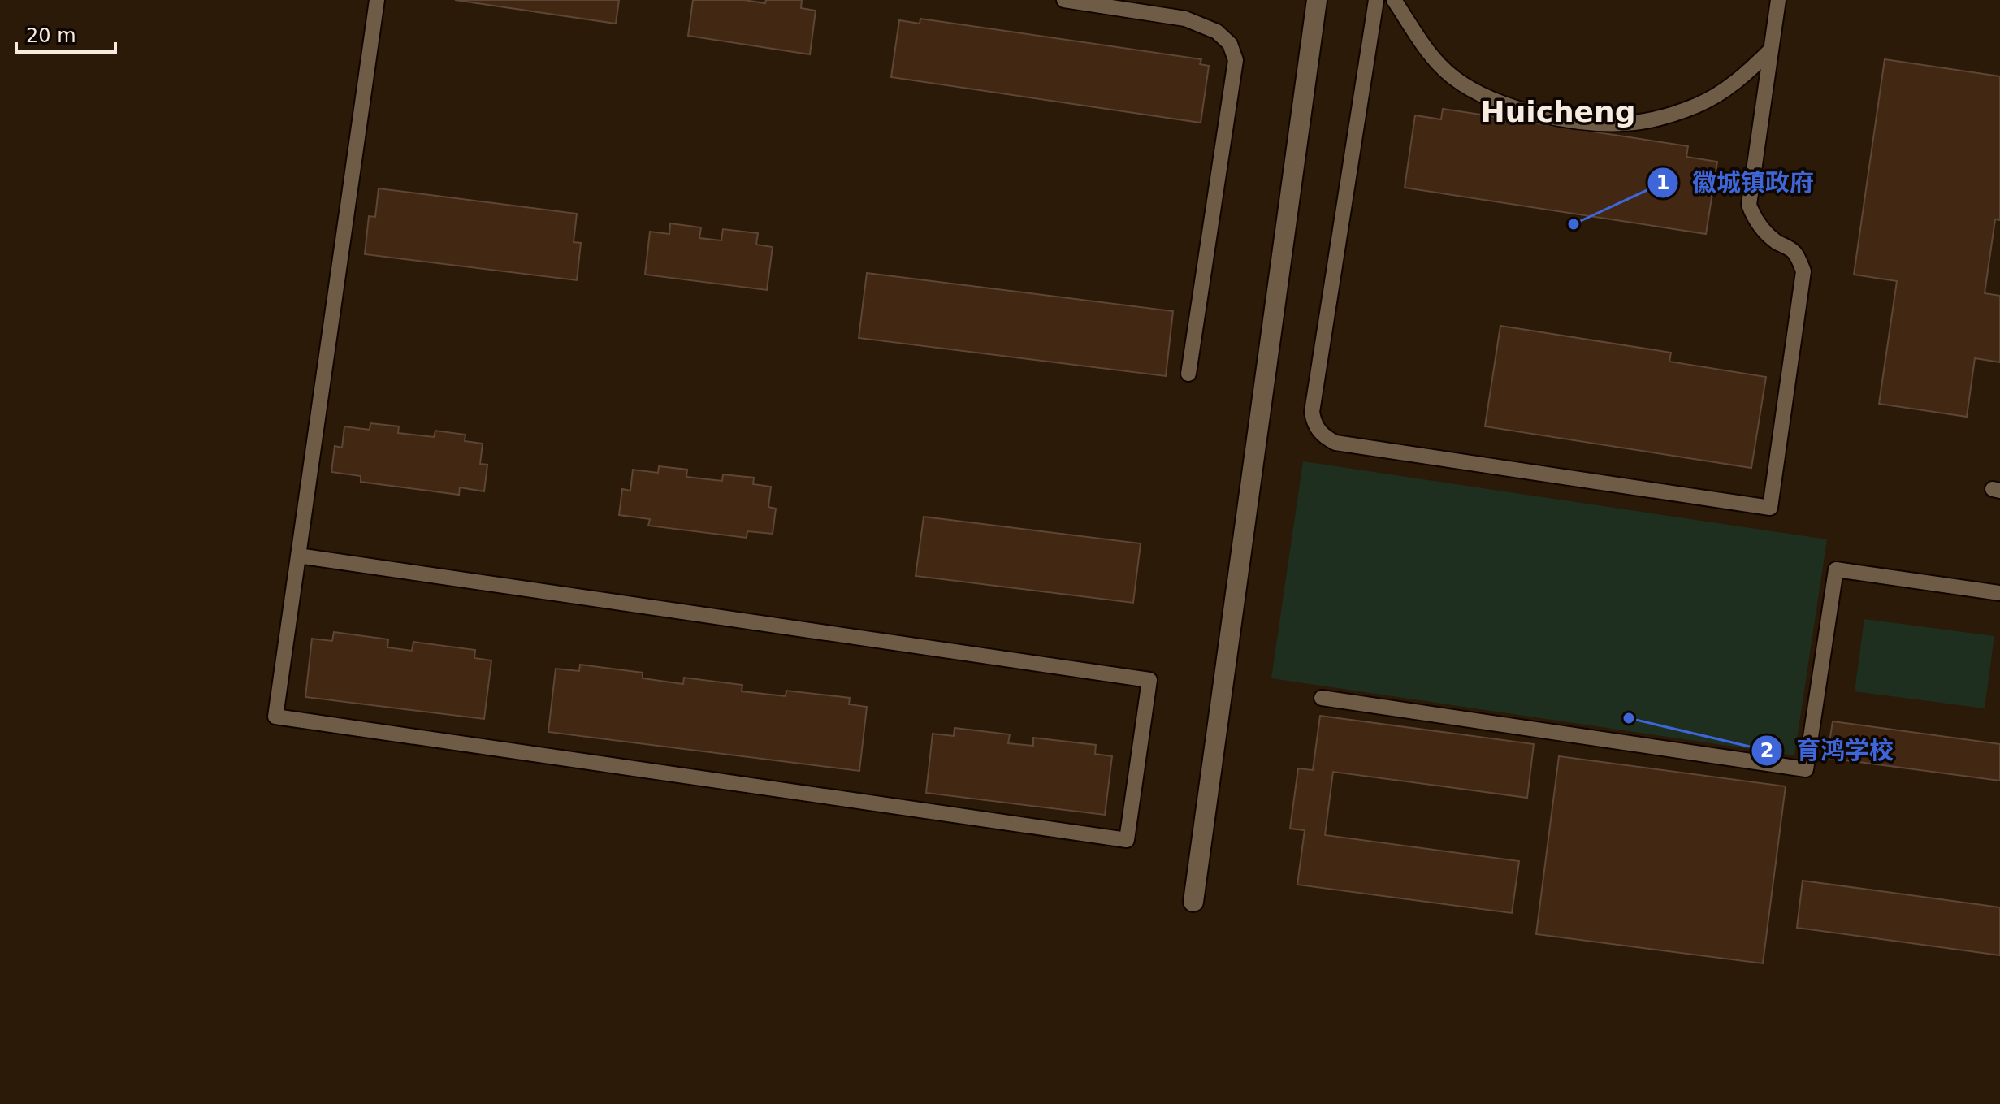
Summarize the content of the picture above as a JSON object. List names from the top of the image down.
{
  "districts": ["Huicheng"],
  "places": ["徽城镇政府", "育鸿学校"],
  "scale_bar": "20 m"
}
